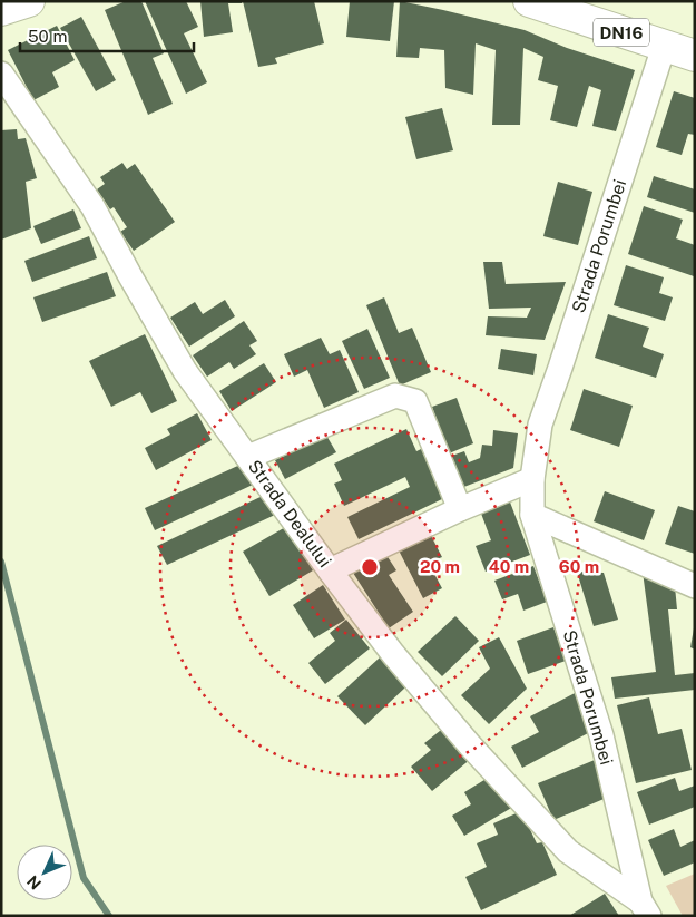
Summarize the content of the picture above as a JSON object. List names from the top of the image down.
{
  "streets": {
    "highway": ["DN16"],
    "street": ["Strada Porumbei", "Strada Dealului"]
  },
  "crossings": [
    ["DN16", "Strada Porumbei"],
    ["Strada Porumbei", "Strada Dealului"]
  ],
  "scale_bar": "50 m",
  "north": "bottom left",
  "rings": ["20 m", "40 m", "60 m"]
}
